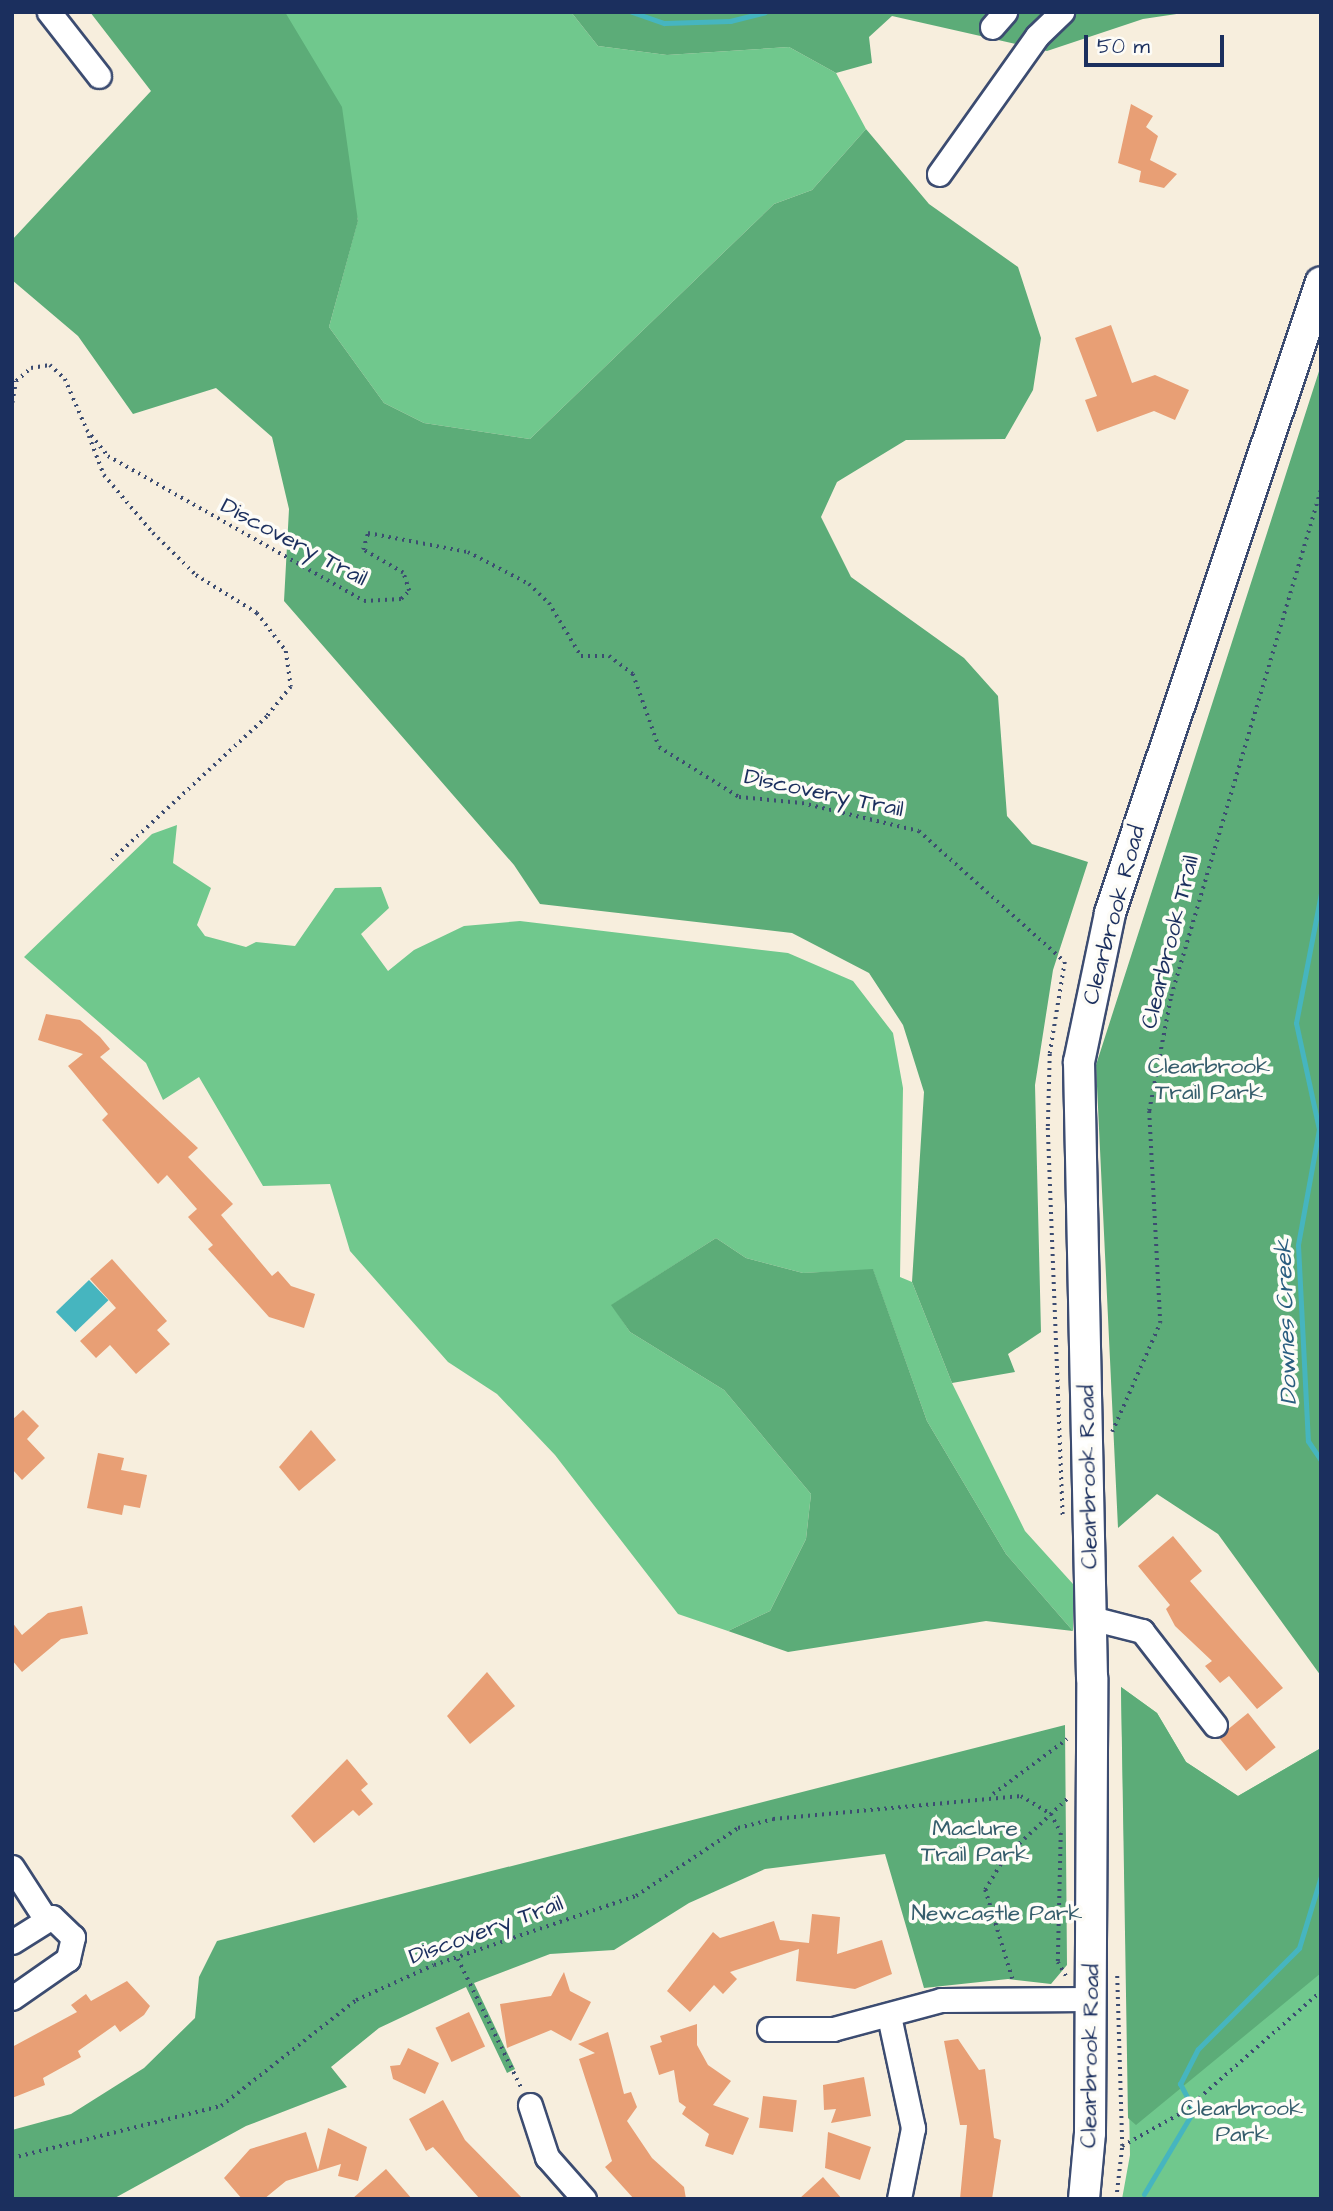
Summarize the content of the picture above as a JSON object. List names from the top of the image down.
{
  "streets": {
    "main road": ["Clearbrook Road"],
    "path": ["Discovery Trail", "Clearbrook Trail"]
  },
  "water": ["Downes Creek"],
  "parks": [
    "Clearbrook Trail Park",
    "Maclure Trail Park",
    "Newcastle Park",
    "Clearbrook Park"
  ],
  "scale_bar": "50 m"
}
